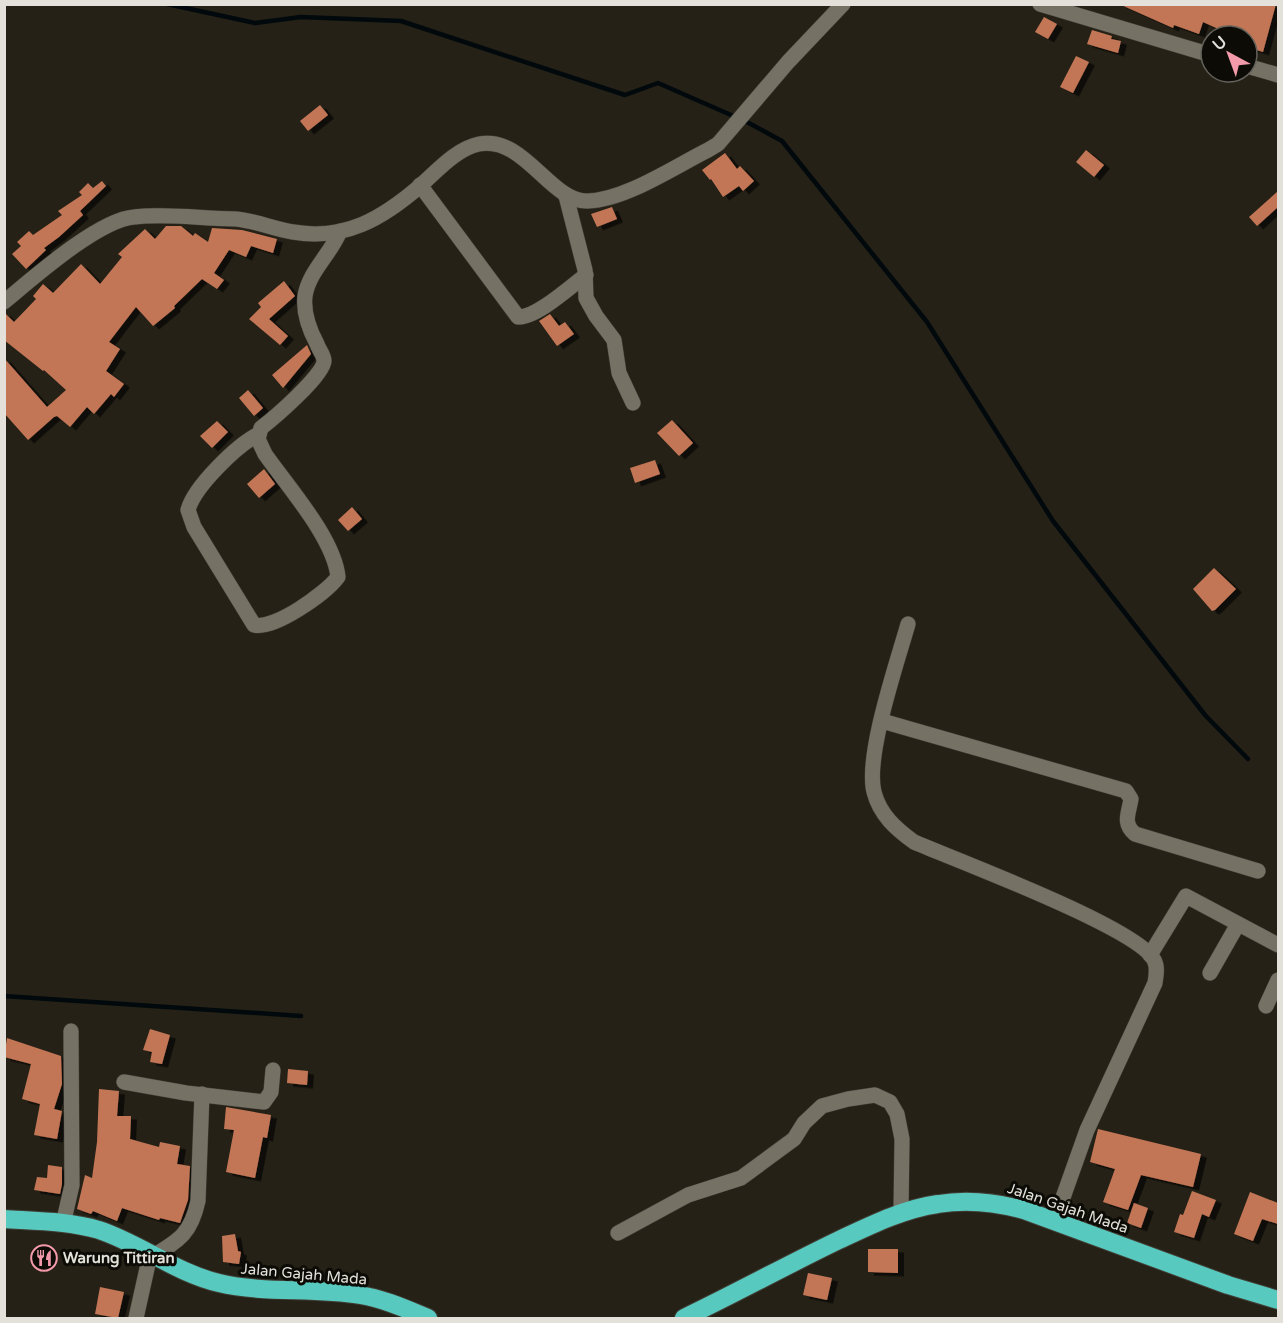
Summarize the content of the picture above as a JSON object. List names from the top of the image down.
{
  "streets": {
    "highway": ["Jalan Gajah Mada"]
  },
  "places": {
    "restaurant": ["Warung Tittiran"]
  },
  "north": "top left"
}
